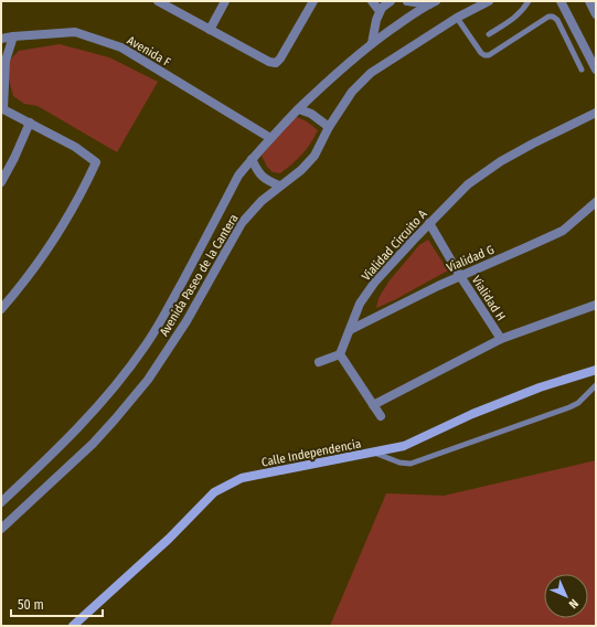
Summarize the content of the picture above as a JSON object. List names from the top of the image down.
{
  "streets": {
    "street": [
      "Avenida F",
      "Vialidad Circuito A",
      "Vialidad G",
      "Avenida Paseo de la Cantera",
      "Vialidad H",
      "Calle Independencia"
    ]
  },
  "crossings": [
    ["Avenida F", "Avenida Paseo de la Cantera"],
    ["Vialidad Circuito A", "Vialidad G"],
    ["Vialidad Circuito A", "Vialidad H"],
    ["Vialidad G", "Vialidad H"]
  ],
  "scale_bar": "50 m",
  "north": "bottom right"
}
